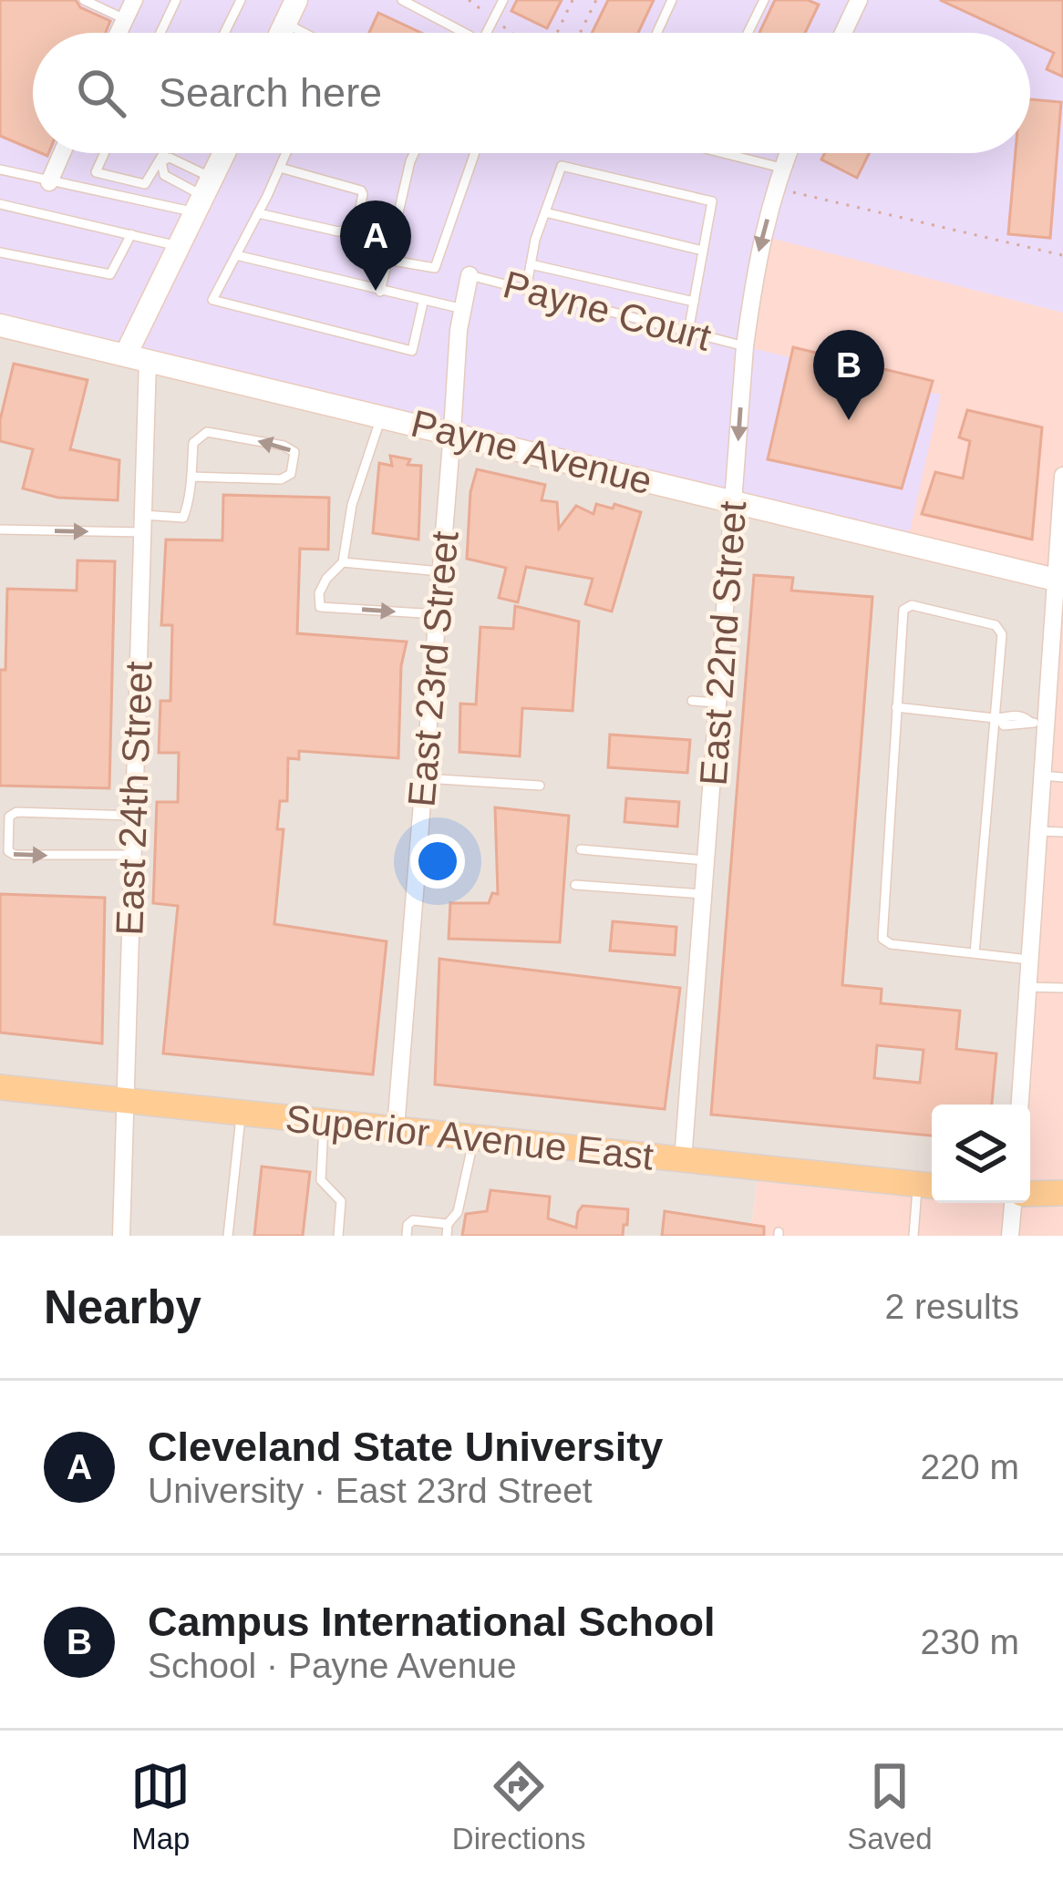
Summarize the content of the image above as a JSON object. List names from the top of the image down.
{
  "streets": {
    "main road": ["Superior Avenue East"],
    "street": [
      "Payne Avenue",
      "East 22nd Street",
      "East 23rd Street",
      "East 24th Street"
    ],
    "lane": ["Payne Court"]
  },
  "crossings": [
    ["Payne Court", "East 22nd Street"],
    ["Payne Court", "East 23rd Street"],
    ["Payne Avenue", "East 22nd Street"],
    ["Payne Avenue", "East 23rd Street"],
    ["Payne Avenue", "East 24th Street"],
    ["East 22nd Street", "Superior Avenue East"],
    ["East 23rd Street", "Superior Avenue East"],
    ["East 24th Street", "Superior Avenue East"]
  ],
  "page": {
    "search": "Search here",
    "pins": ["A", "B"],
    "heading": ["Nearby", "2 results"],
    "list": [
      {
        "mark": "A",
        "name": "Cleveland State University",
        "note": "University · East 23rd Street",
        "value": "220 m"
      },
      {
        "mark": "B",
        "name": "Campus International School",
        "note": "School · Payne Avenue",
        "value": "230 m"
      }
    ],
    "nav": ["Map", "Directions", "Saved"]
  }
}
